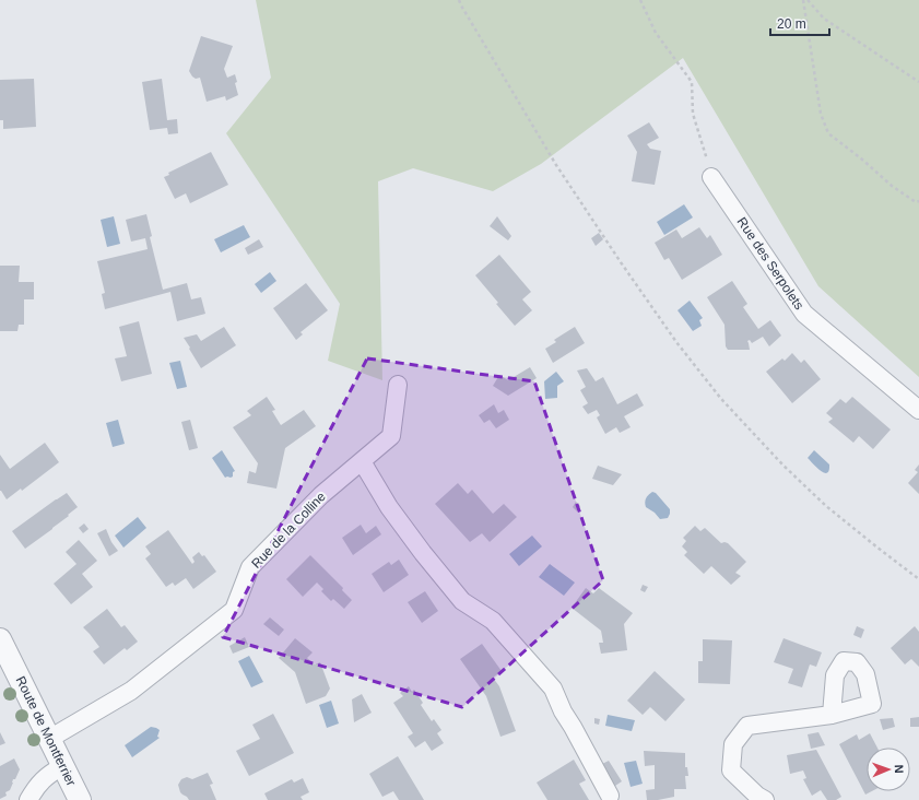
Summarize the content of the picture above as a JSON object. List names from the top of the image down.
{
  "streets": {
    "street": ["Rue des Serpolets", "Rue de la Colline", "Route de Montferrier"]
  },
  "crossings": [
    ["Rue de la Colline", "Route de Montferrier"]
  ],
  "scale_bar": "20 m",
  "north": "right"
}
